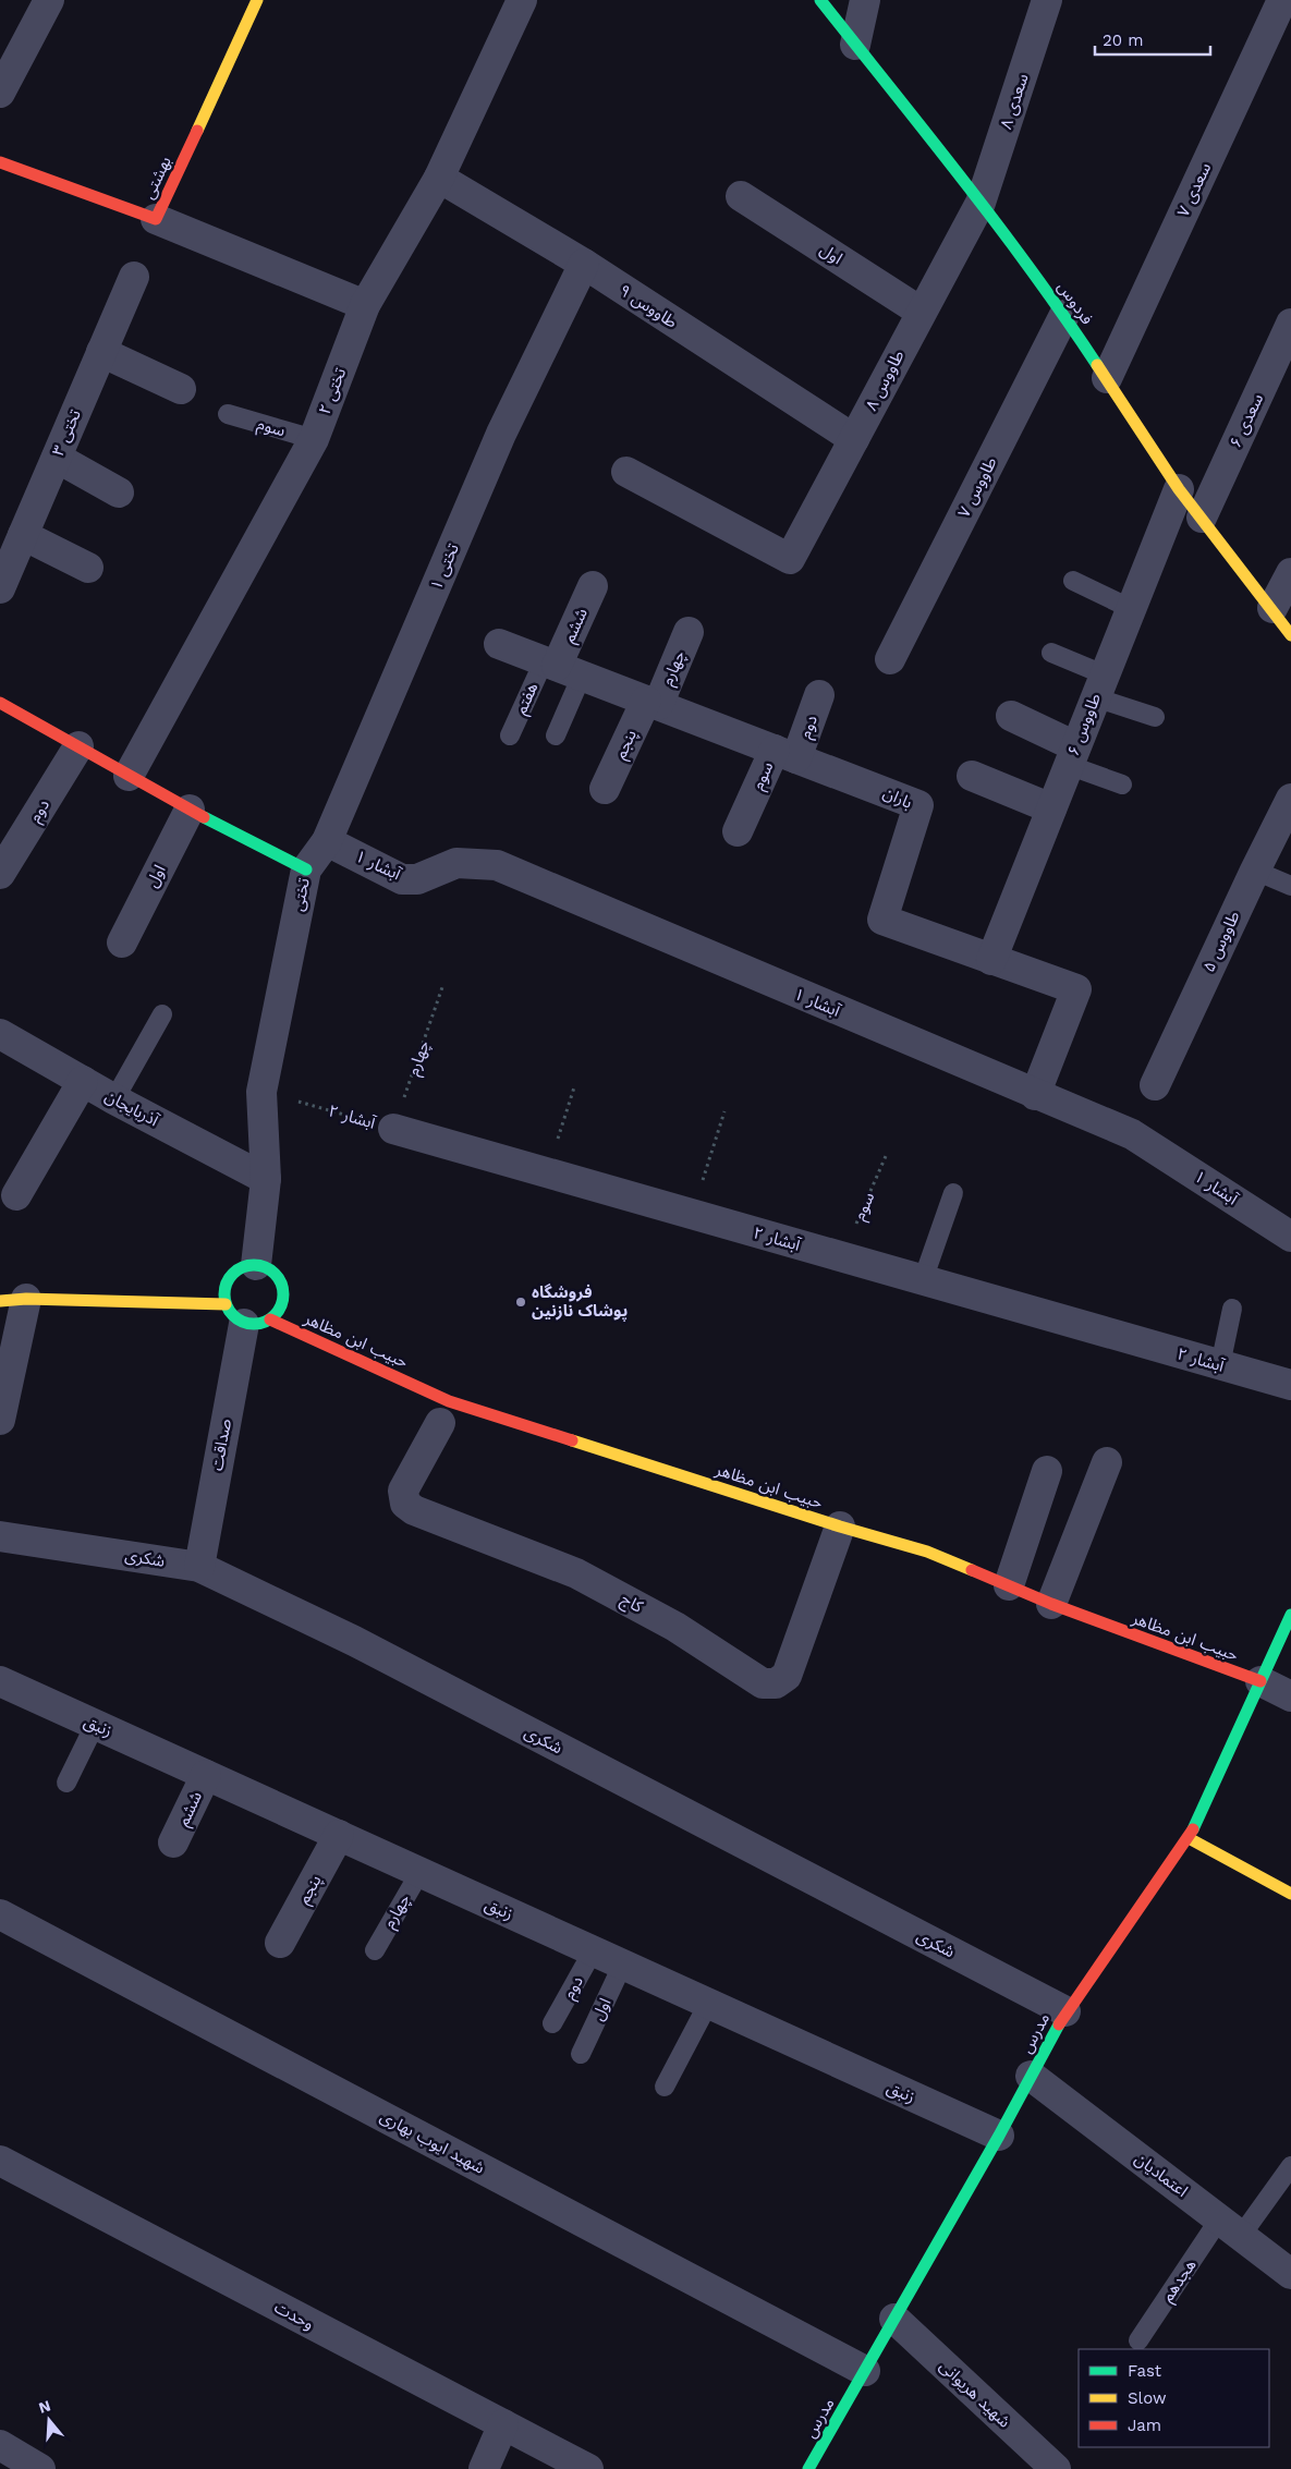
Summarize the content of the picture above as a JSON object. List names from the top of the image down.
{
  "streets": {
    "street": [
      "سعدی ۸",
      "بهشتی",
      "سعدی ۷",
      "اول",
      "فردوس",
      "طاووس ۹",
      "طاووس ۸",
      "تختی ۲",
      "سعدی ۶",
      "سوم",
      "تختی ۳",
      "طاووس ۷",
      "تختی ۱",
      "ششم",
      "چهارم",
      "طاووس ۶",
      "دوم",
      "پنجم",
      "باران",
      "آبشار ۱",
      "تختی",
      "طاووس ۵",
      "آذربایجان",
      "آبشار ۲",
      "حبیب ابن مظاهر",
      "صداقت",
      "شکری",
      "کاج",
      "زنبق",
      "مدرس",
      "شهید ایوب بهاری",
      "اعتمادیان",
      "وحدت",
      "شهید هریوانی"
    ],
    "lane": ["هفتم", "هجدهم"]
  },
  "crossings": [
    ["سعدی ۸", "فردوس"],
    ["سعدی ۸", "طاووس ۸"],
    ["سعدی ۷", "فردوس"],
    ["اول", "طاووس ۸"],
    ["اول", "تختی"],
    ["اول", "زنبق"],
    ["فردوس", "طاووس ۸"],
    ["فردوس", "سعدی ۶"],
    ["فردوس", "طاووس ۷"],
    ["فردوس", "طاووس ۶"],
    ["طاووس ۹", "طاووس ۸"],
    ["طاووس ۹", "تختی ۲"],
    ["طاووس ۹", "تختی ۱"],
    ["تختی ۲", "سوم"],
    ["تختی ۲", "تختی"],
    ["سوم", "دوم"],
    ["سوم", "باران"],
    ["سوم", "آبشار ۲"],
    ["تختی ۱", "آبشار ۱"],
    ["تختی ۱", "تختی"],
    ["ششم", "هفتم"],
    ["ششم", "باران"],
    ["ششم", "زنبق"],
    ["چهارم", "پنجم"],
    ["چهارم", "باران"],
    ["چهارم", "آبشار ۲"],
    ["چهارم", "زنبق"],
    ["هفتم", "باران"],
    ["طاووس ۶", "باران"],
    ["دوم", "باران"],
    ["دوم", "تختی"],
    ["دوم", "زنبق"],
    ["پنجم", "باران"],
    ["پنجم", "زنبق"],
    ["باران", "آبشار ۱"],
    ["تختی", "آذربایجان"],
    ["تختی", "آبشار ۲"],
    ["تختی", "حبیب ابن مظاهر"],
    ["تختی", "صداقت"],
    ["حبیب ابن مظاهر", "صداقت"],
    ["حبیب ابن مظاهر", "کاج"],
    ["حبیب ابن مظاهر", "مدرس"],
    ["صداقت", "شکری"],
    ["شکری", "مدرس"],
    ["زنبق", "مدرس"],
    ["مدرس", "شهید ایوب بهاری"],
    ["مدرس", "اعتمادیان"],
    ["مدرس", "شهید هریوانی"],
    ["اعتمادیان", "هجدهم"]
  ],
  "places": ["فروشگاه پوشاک نازنین"],
  "legend": ["Fast", "Slow", "Jam"],
  "scale_bar": "20 m",
  "north": "top"
}
